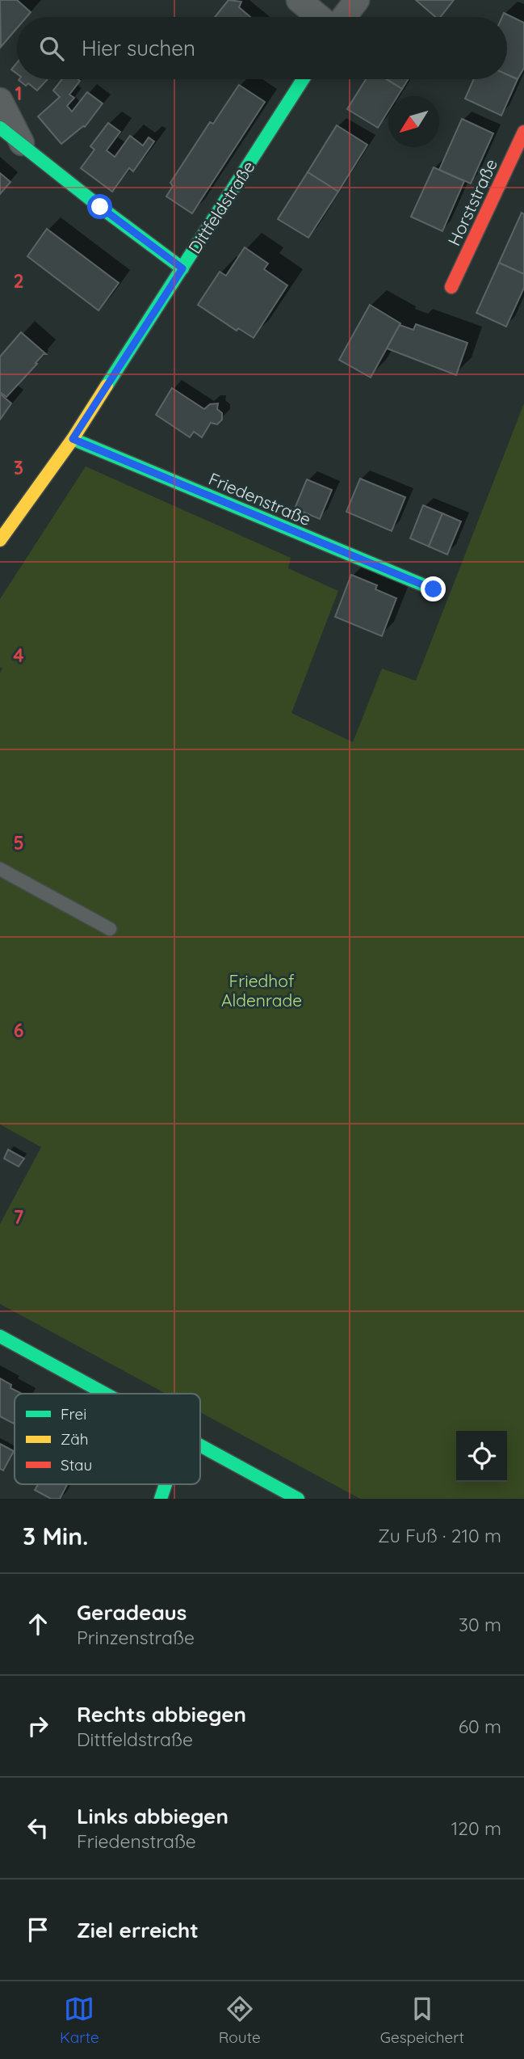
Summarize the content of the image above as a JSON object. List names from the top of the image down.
{
  "streets": {
    "street": ["Horststraße", "Dittfeldstraße", "Friedenstraße"]
  },
  "crossings": [
    ["Dittfeldstraße", "Friedenstraße"]
  ],
  "parks": ["Friedhof Aldenrade"],
  "legend": ["Frei", "Zäh", "Stau"],
  "north": "bottom left",
  "page": {
    "search": "Hier suchen",
    "heading": ["3 Min.", "Zu Fuß · 210 m"],
    "list": [
      ["Geradeaus", "Prinzenstraße", "30 m"],
      ["Rechts abbiegen", "Dittfeldstraße", "60 m"],
      ["Links abbiegen", "Friedenstraße", "120 m"],
      "Ziel erreicht"
    ],
    "nav": ["Karte", "Route", "Gespeichert"]
  },
  "grid": {
    "rows": [
      "1",
      "2",
      "3",
      "4",
      "5",
      "6",
      "7"
    ]
  }
}
